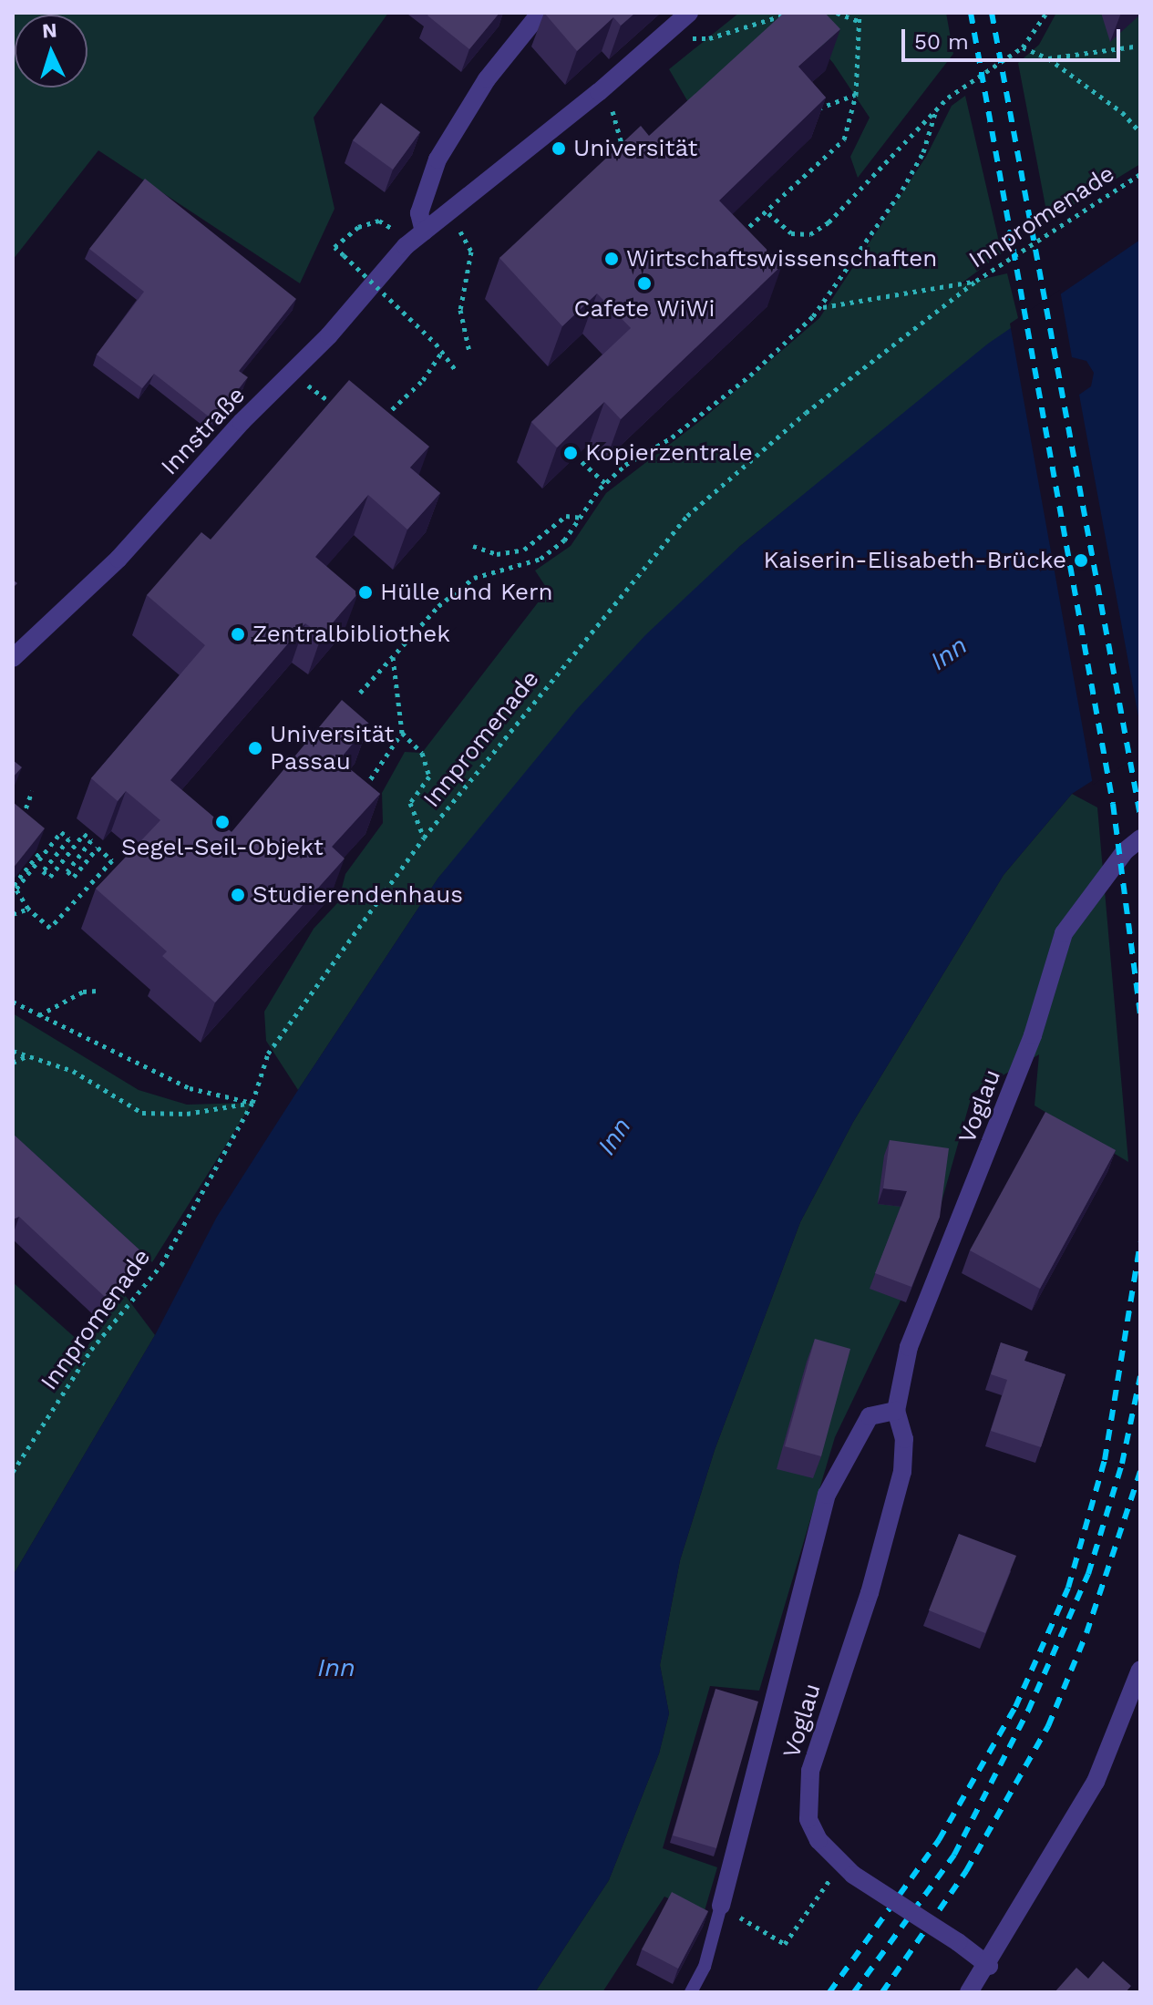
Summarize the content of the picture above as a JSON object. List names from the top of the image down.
{
  "streets": {
    "street": ["Innstraße", "Voglau"],
    "path": ["Innpromenade"]
  },
  "water": ["Inn"],
  "places": [
    "Universität",
    "Wirtschaftswissenschaften",
    "Cafete WiWi",
    "Kopierzentrale",
    "Kaiserin-Elisabeth-Brücke",
    "Hülle und Kern",
    "Zentralbibliothek",
    "Universität Passau",
    "Segel-Seil-Objekt",
    "Studierendenhaus"
  ],
  "scale_bar": "50 m",
  "north": "top"
}
